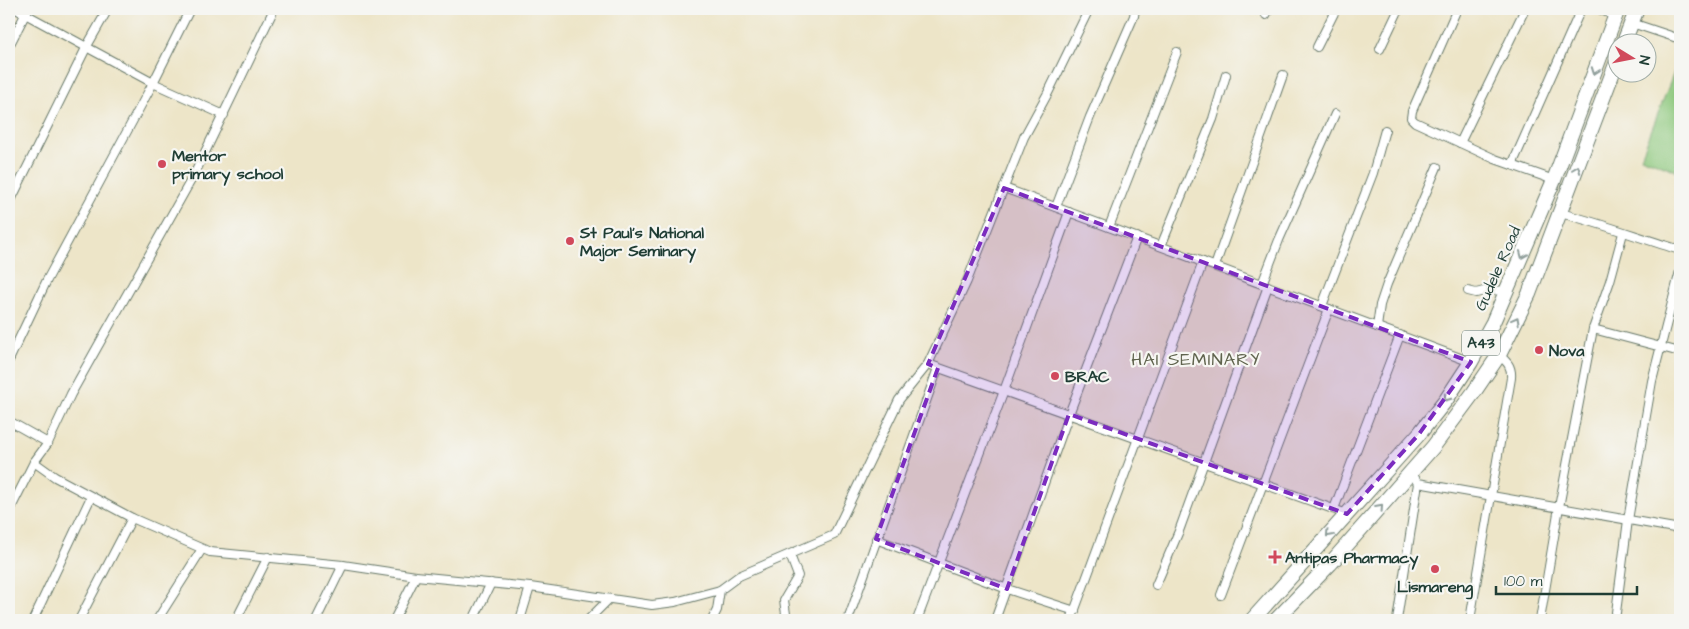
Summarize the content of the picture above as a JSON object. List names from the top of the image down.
{
  "streets": {
    "highway": ["Gudele Road", "A43"]
  },
  "districts": ["HAI SEMINARY"],
  "places": {
    "other": [
      "Mentor primary school",
      "St Paul's National Major Seminary",
      "Nova",
      "BRAC",
      "Lismareng"
    ],
    "health": ["Antipas Pharmacy"]
  },
  "scale_bar": "100 m",
  "north": "right"
}
